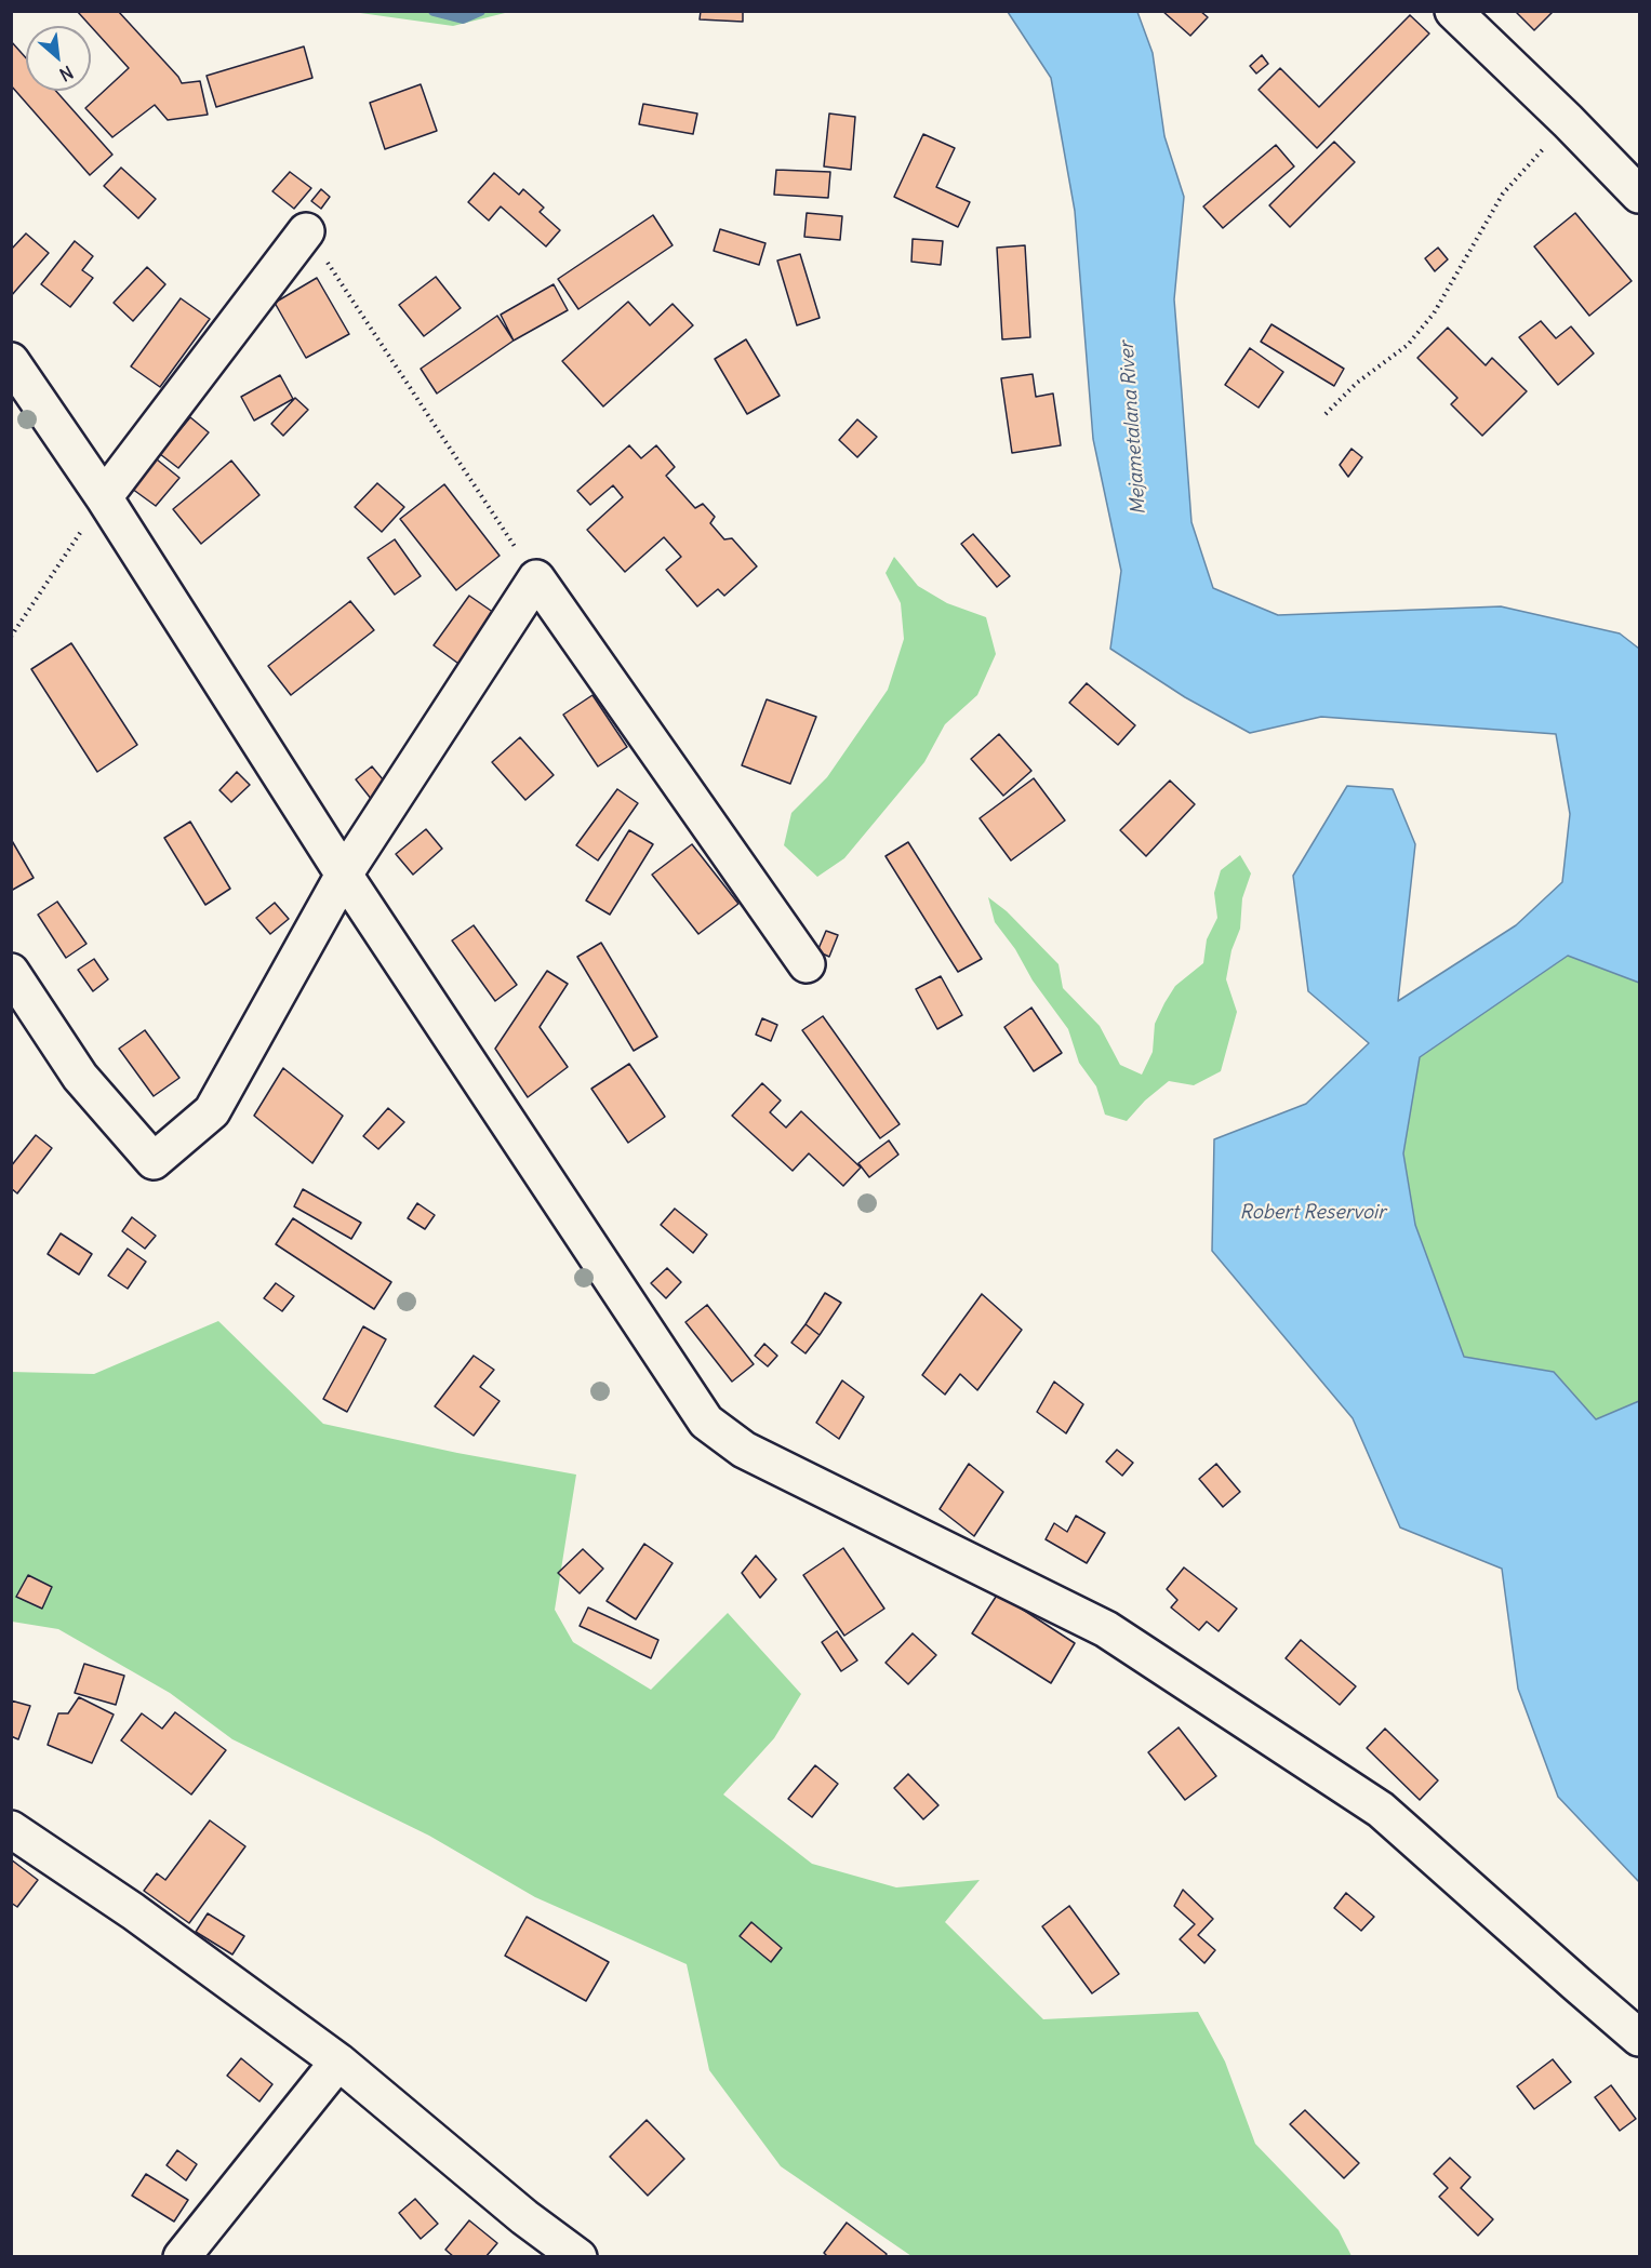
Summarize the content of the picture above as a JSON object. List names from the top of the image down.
{
  "water": ["Mejametalana River", "Robert Reservoir"],
  "north": "bottom right"
}
